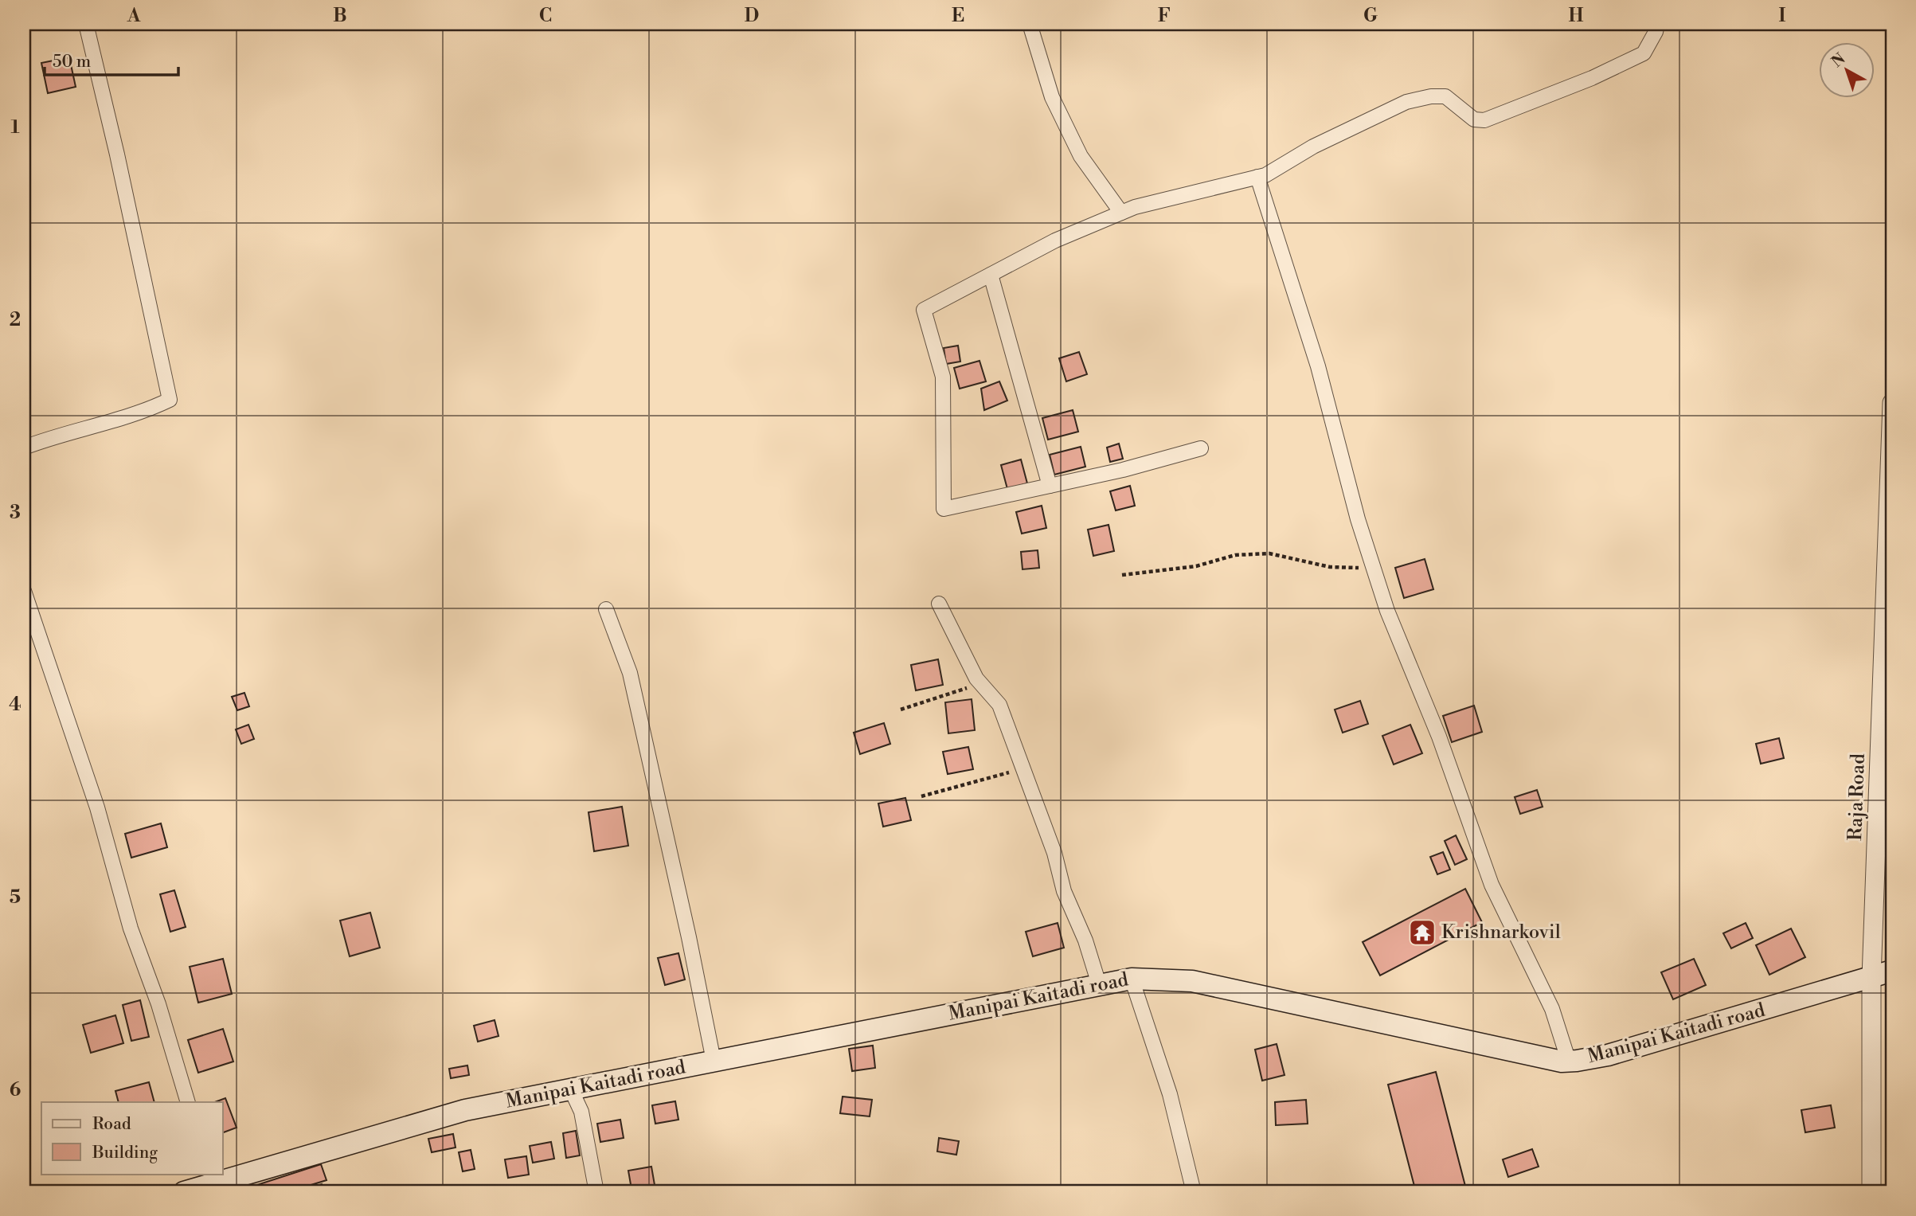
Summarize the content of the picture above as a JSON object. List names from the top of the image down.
{
  "streets": {
    "main road": ["Manipai Kaitadi road"],
    "street": ["Raja Road"]
  },
  "crossings": [
    ["Raja Road", "Manipai Kaitadi road"]
  ],
  "places": {
    "temple": ["Krishnarkovil"]
  },
  "legend": ["Road", "Building"],
  "scale_bar": "50 m",
  "north": "top left",
  "grid": {
    "columns": [
      "A",
      "B",
      "C",
      "D",
      "E",
      "F",
      "G",
      "H",
      "I"
    ],
    "rows": [
      "1",
      "2",
      "3",
      "4",
      "5",
      "6"
    ]
  }
}
